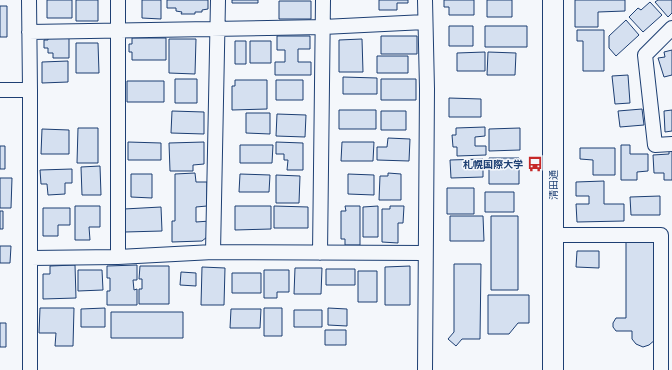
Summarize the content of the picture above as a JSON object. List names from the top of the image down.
{
  "streets": {
    "street": ["清田通"]
  },
  "places": {
    "bus stop": ["札幌国際大学"]
  }
}
